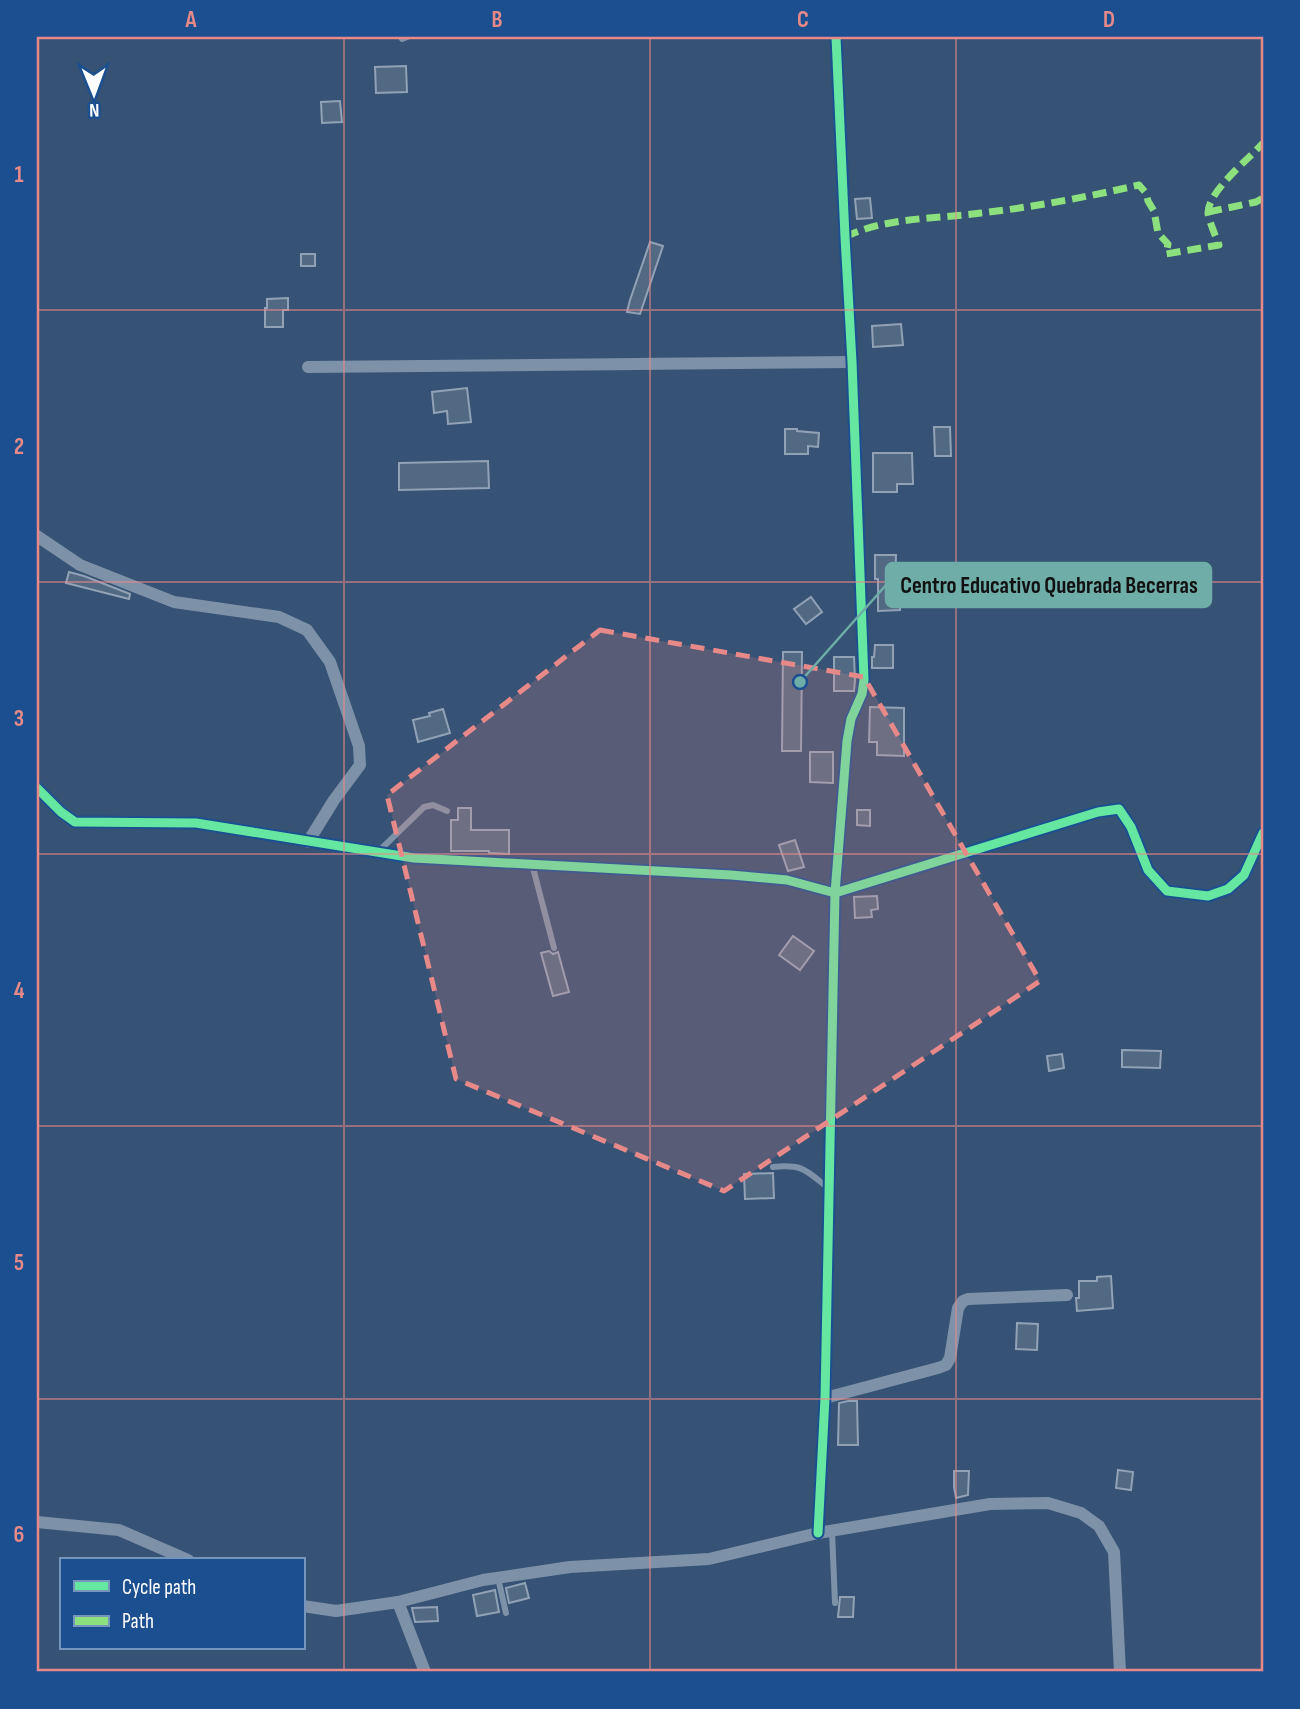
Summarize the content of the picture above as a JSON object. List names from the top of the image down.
{
  "places": ["Centro Educativo Quebrada Becerras"],
  "legend": ["Cycle path", "Path"],
  "north": "bottom",
  "grid": {
    "columns": [
      "A",
      "B",
      "C",
      "D"
    ],
    "rows": [
      "1",
      "2",
      "3",
      "4",
      "5",
      "6"
    ]
  }
}
